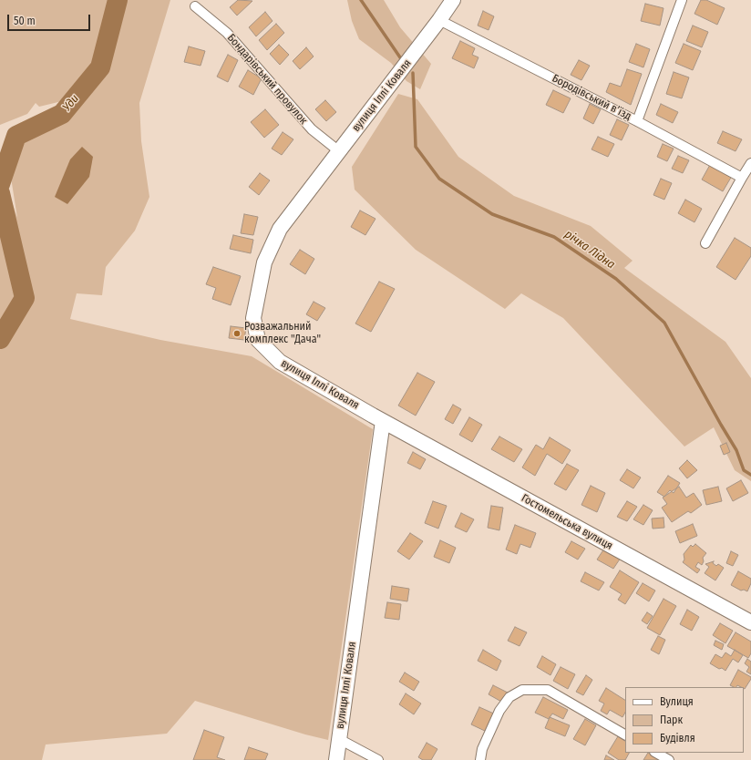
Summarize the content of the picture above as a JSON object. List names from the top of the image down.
{
  "streets": {
    "main road": ["вулиця Іллі Коваля", "Гостомельська вулиця"],
    "street": ["Бондарівський провулок", "Бородівський в’їзд"]
  },
  "crossings": [
    ["Бондарівський провулок", "вулиця Іллі Коваля"],
    ["вулиця Іллі Коваля", "Бородівський в’їзд"],
    ["вулиця Іллі Коваля", "Гостомельська вулиця"]
  ],
  "water": ["Уди", "річка Лідна"],
  "places": ["Розважальний комплекс \"Дача\""],
  "legend": ["Вулиця", "Парк", "Будівля"],
  "scale_bar": "50 m"
}
